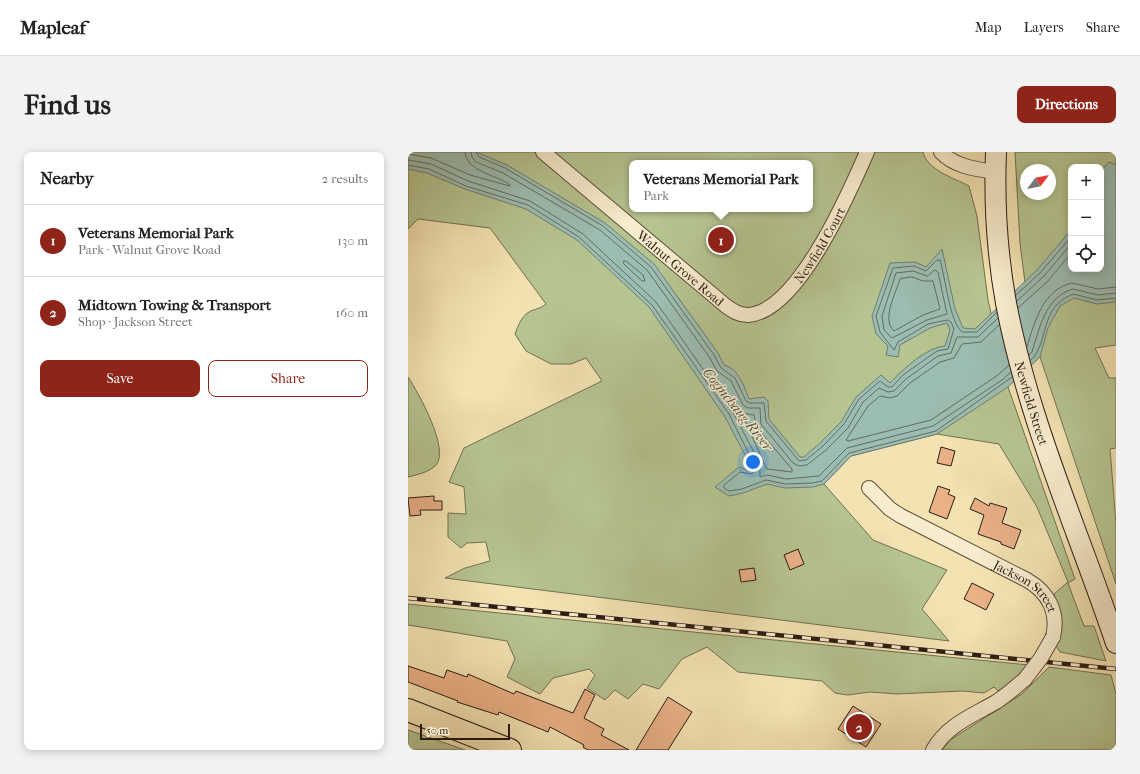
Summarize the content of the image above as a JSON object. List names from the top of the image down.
{
  "streets": {
    "main road": ["Newfield Street"],
    "street": ["Newfield Court", "Walnut Grove Road", "Jackson Street"]
  },
  "crossings": [
    ["Newfield Court", "Walnut Grove Road"]
  ],
  "water": ["Coginchaug River"],
  "scale_bar": "50 m",
  "north": "top right",
  "page": {
    "header": "Mapleaf",
    "nav": ["Map", "Layers", "Share"],
    "buttons": [
      "Directions",
      ["Save", "Share"]
    ],
    "title": "Find us",
    "heading": ["Nearby", "2 results"],
    "popup": ["Veterans Memorial Park", "Park"],
    "map_buttons": ["+", "−"],
    "list": [
      {
        "mark": "1",
        "name": "Veterans Memorial Park",
        "note": "Park · Walnut Grove Road",
        "value": "130 m"
      },
      {
        "mark": "2",
        "name": "Midtown Towing & Transport",
        "note": "Shop · Jackson Street",
        "value": "160 m"
      }
    ],
    "pins": ["1", "2"],
    "scale": "50 m"
  }
}
